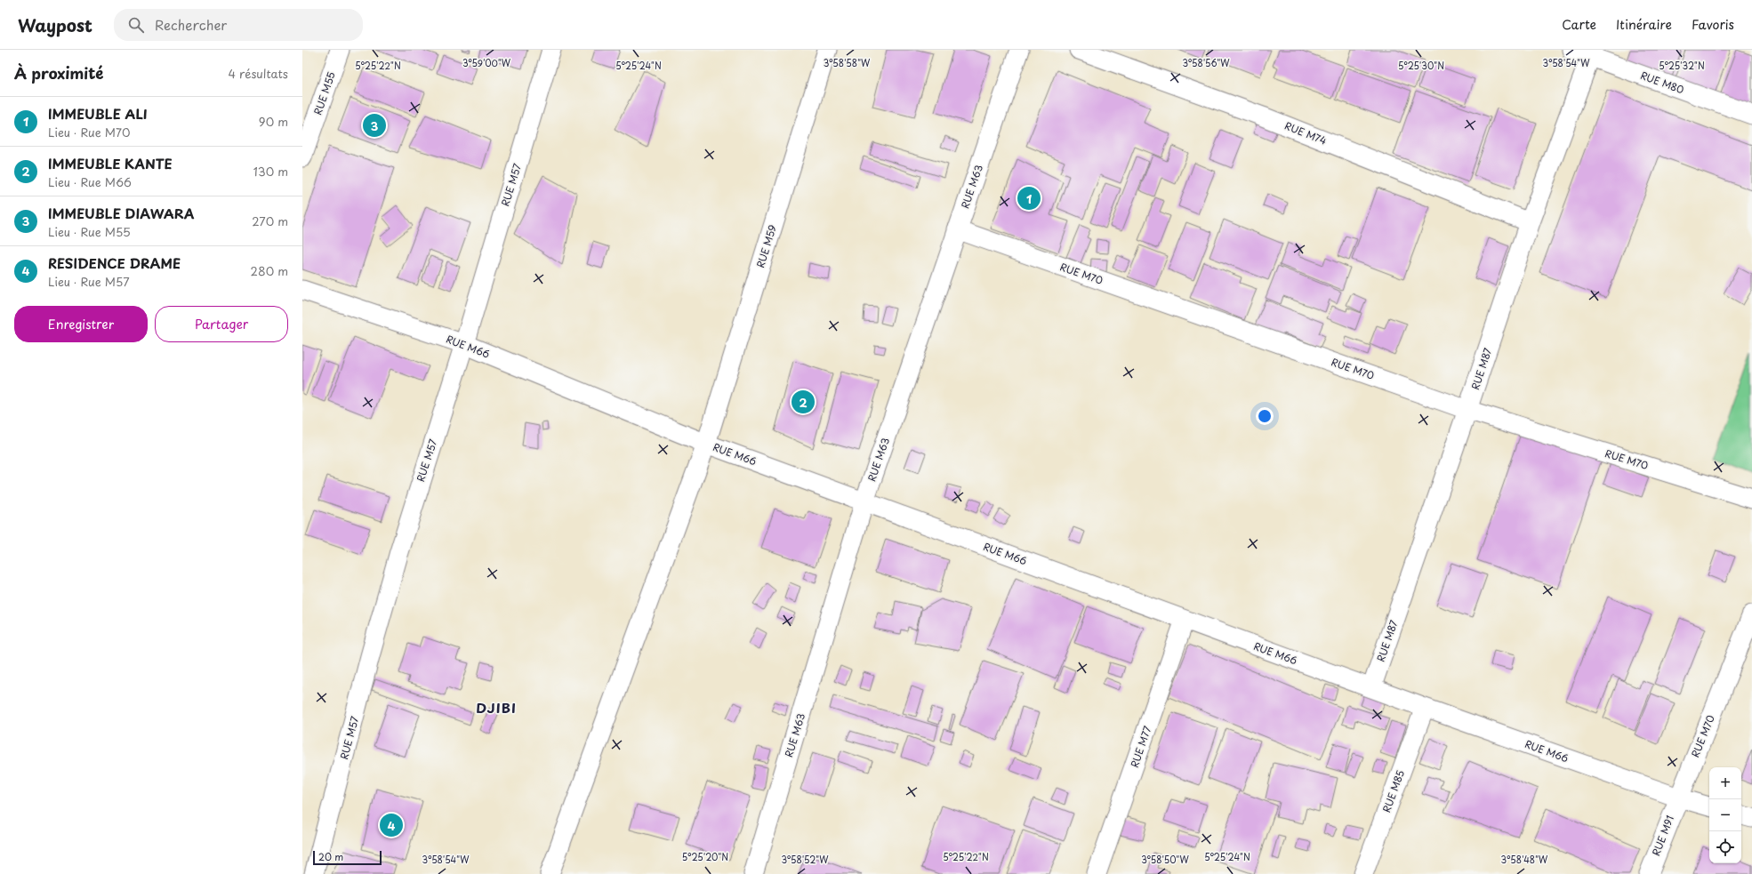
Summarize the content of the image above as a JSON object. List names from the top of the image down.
{
  "streets": {
    "street": [
      "RUE M80",
      "RUE M55",
      "RUE M74",
      "RUE M57",
      "RUE M63",
      "RUE M59",
      "RUE M70",
      "RUE M66",
      "RUE M87",
      "RUE M77",
      "RUE M85",
      "RUE M91"
    ]
  },
  "crossings": [
    ["RUE M80", "RUE M87"],
    ["RUE M74", "RUE M87"],
    ["RUE M57", "RUE M66"],
    ["RUE M63", "RUE M70"],
    ["RUE M63", "RUE M66"],
    ["RUE M59", "RUE M66"],
    ["RUE M70", "RUE M66"],
    ["RUE M70", "RUE M87"],
    ["RUE M70", "RUE M91"],
    ["RUE M66", "RUE M87"],
    ["RUE M66", "RUE M77"],
    ["RUE M66", "RUE M85"],
    ["RUE M66", "RUE M91"]
  ],
  "districts": ["DJIBI"],
  "scale_bar": "20 m",
  "page": {
    "header": "Waypost",
    "search": "Rechercher",
    "nav": ["Carte", "Itinéraire", "Favoris"],
    "heading": ["À proximité", "4 résultats"],
    "list": [
      {
        "mark": "1",
        "name": "IMMEUBLE ALI",
        "note": "Lieu · Rue M70",
        "value": "90 m"
      },
      {
        "mark": "2",
        "name": "IMMEUBLE KANTE",
        "note": "Lieu · Rue M66",
        "value": "130 m"
      },
      {
        "mark": "3",
        "name": "IMMEUBLE DIAWARA",
        "note": "Lieu · Rue M55",
        "value": "270 m"
      },
      {
        "mark": "4",
        "name": "RESIDENCE DRAME",
        "note": "Lieu · Rue M57",
        "value": "280 m"
      }
    ],
    "pins": [
      "3",
      "1",
      "2",
      "4"
    ],
    "buttons": ["Enregistrer", "Partager"],
    "map_buttons": ["+", "−"],
    "scale": "20 m"
  },
  "coordinates": [
    "3°59'00\"W",
    "3°58'58\"W",
    "3°58'56\"W",
    "3°58'54\"W",
    "5°25'22\"N",
    "5°25'24\"N",
    "5°25'30\"N",
    "5°25'32\"N",
    "5°25'20\"N",
    "3°58'52\"W",
    "3°58'50\"W",
    "3°58'48\"W"
  ]
}
